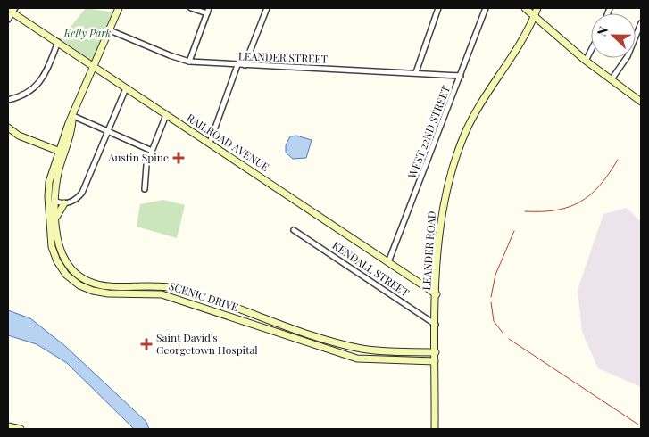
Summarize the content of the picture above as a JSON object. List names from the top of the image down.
{
  "streets": {
    "street": [
      "LEANDER STREET",
      "WEST 22ND STREET",
      "RAILROAD AVENUE",
      "LEANDER ROAD",
      "KENDALL STREET",
      "SCENIC DRIVE"
    ]
  },
  "crossings": [
    ["LEANDER STREET", "WEST 22ND STREET"],
    ["WEST 22ND STREET", "RAILROAD AVENUE"],
    ["RAILROAD AVENUE", "LEANDER ROAD"],
    ["LEANDER ROAD", "KENDALL STREET"],
    ["LEANDER ROAD", "SCENIC DRIVE"]
  ],
  "parks": ["Kelly Park"],
  "places": {
    "health": ["Austin Spine", "Saint David's Georgetown Hospital"]
  },
  "north": "left"
}
